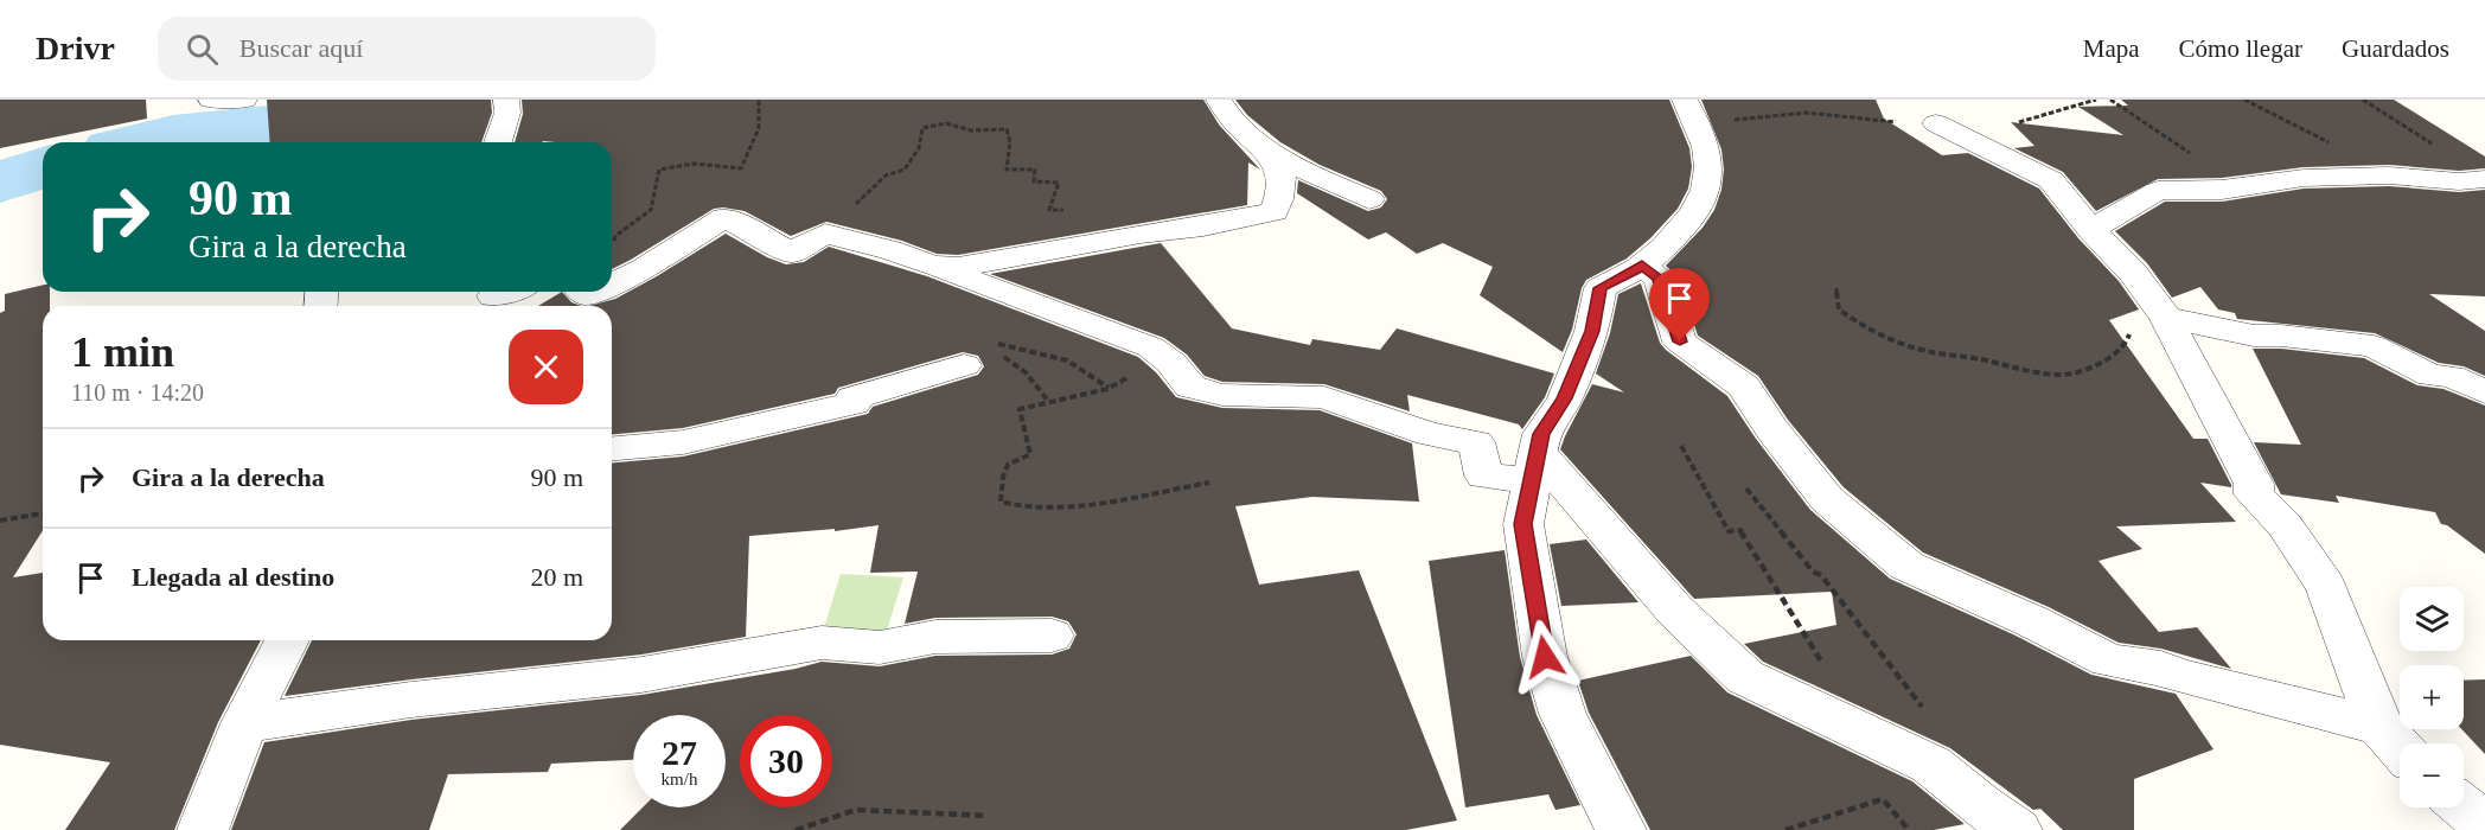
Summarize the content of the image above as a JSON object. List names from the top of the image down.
{
  "page": {
    "header": "Drivr",
    "search": "Buscar aquí",
    "nav": ["Mapa", "Cómo llegar", "Guardados"],
    "turn": ["90 m", "Gira a la derecha"],
    "heading": ["1 min", "110 m · 14:20"],
    "list": [
      {
        "name": "Gira a la derecha",
        "value": "90 m"
      },
      {
        "name": "Llegada al destino",
        "value": "20 m"
      }
    ],
    "map_buttons": ["+", "−"],
    "speed": "27 km/h",
    "limit": "30"
  }
}
